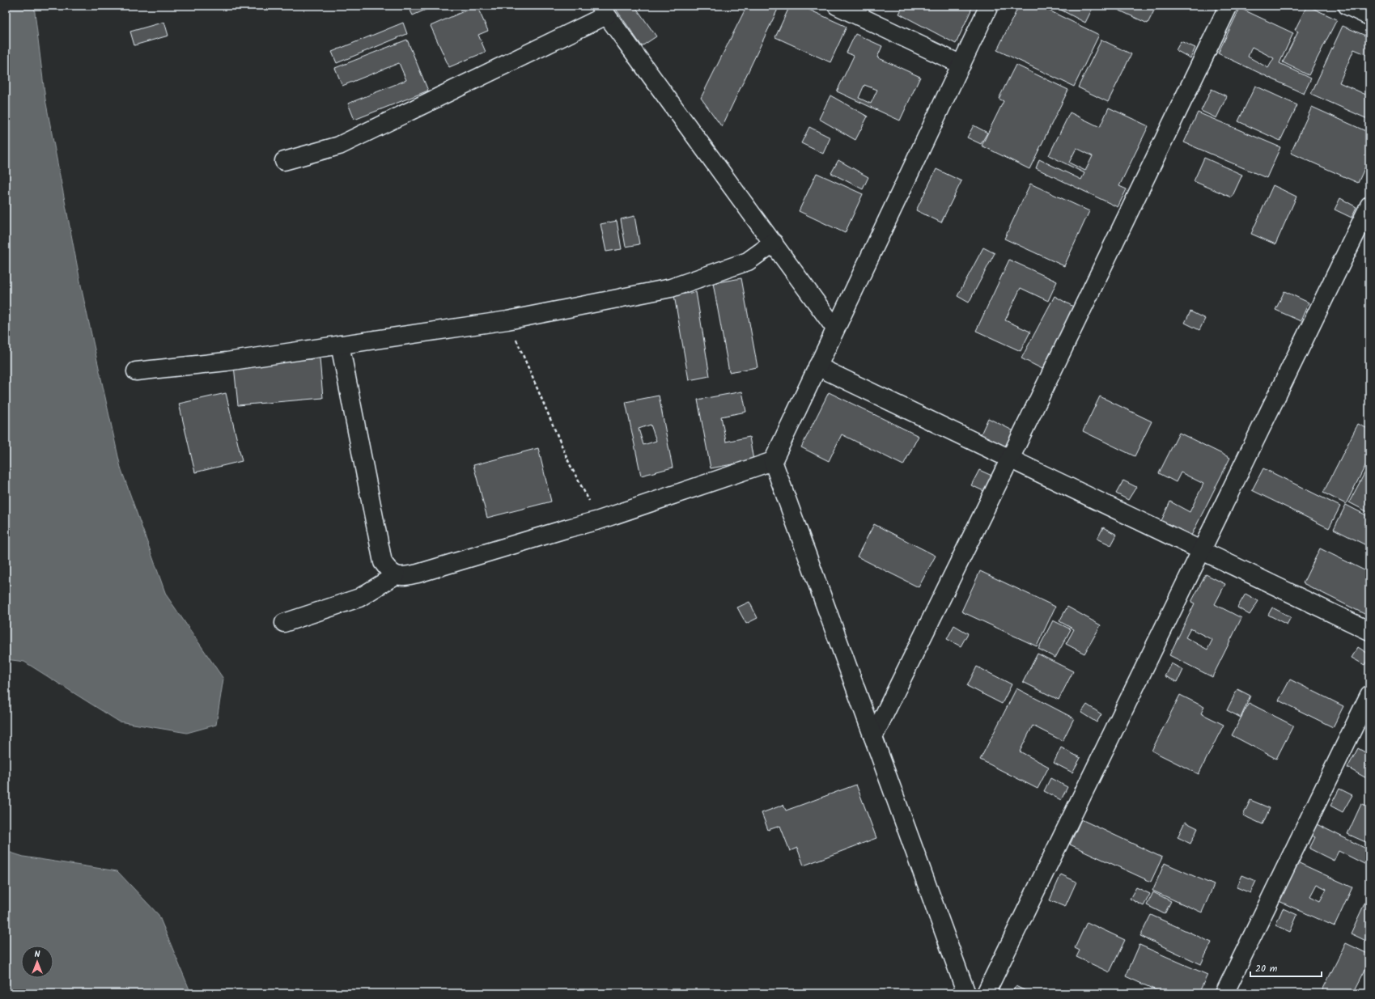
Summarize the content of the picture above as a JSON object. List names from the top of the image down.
{
  "scale_bar": "20 m",
  "north": "top"
}
